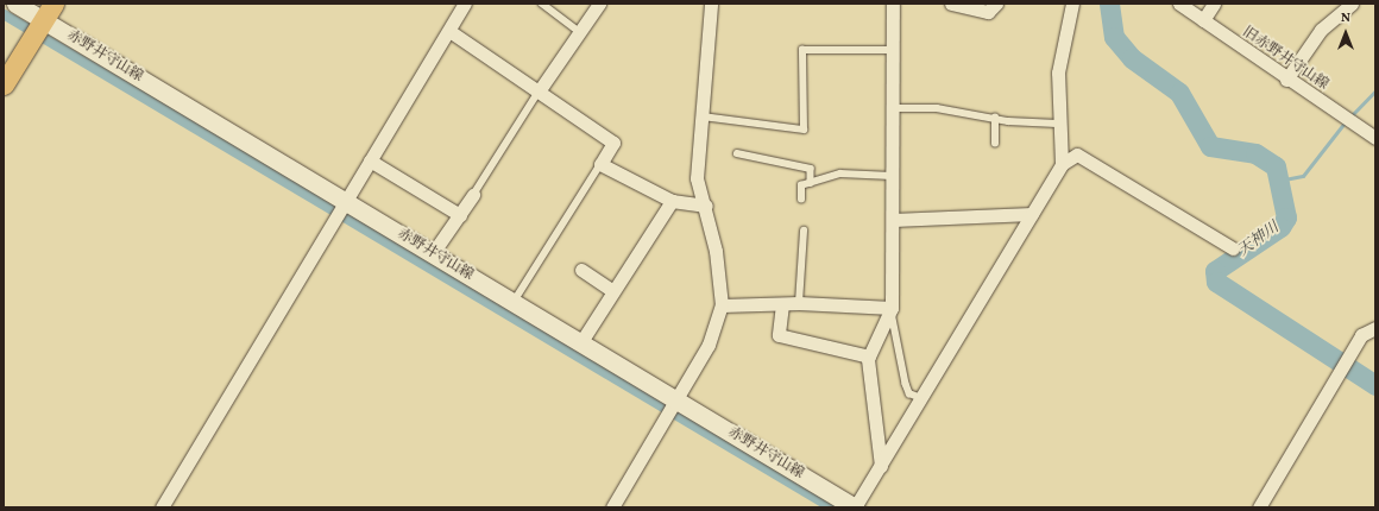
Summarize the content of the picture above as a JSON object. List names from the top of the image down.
{
  "streets": {
    "main road": ["赤野井守山線"],
    "street": ["旧赤野井守山線"]
  },
  "water": ["天神川"],
  "north": "top"
}
